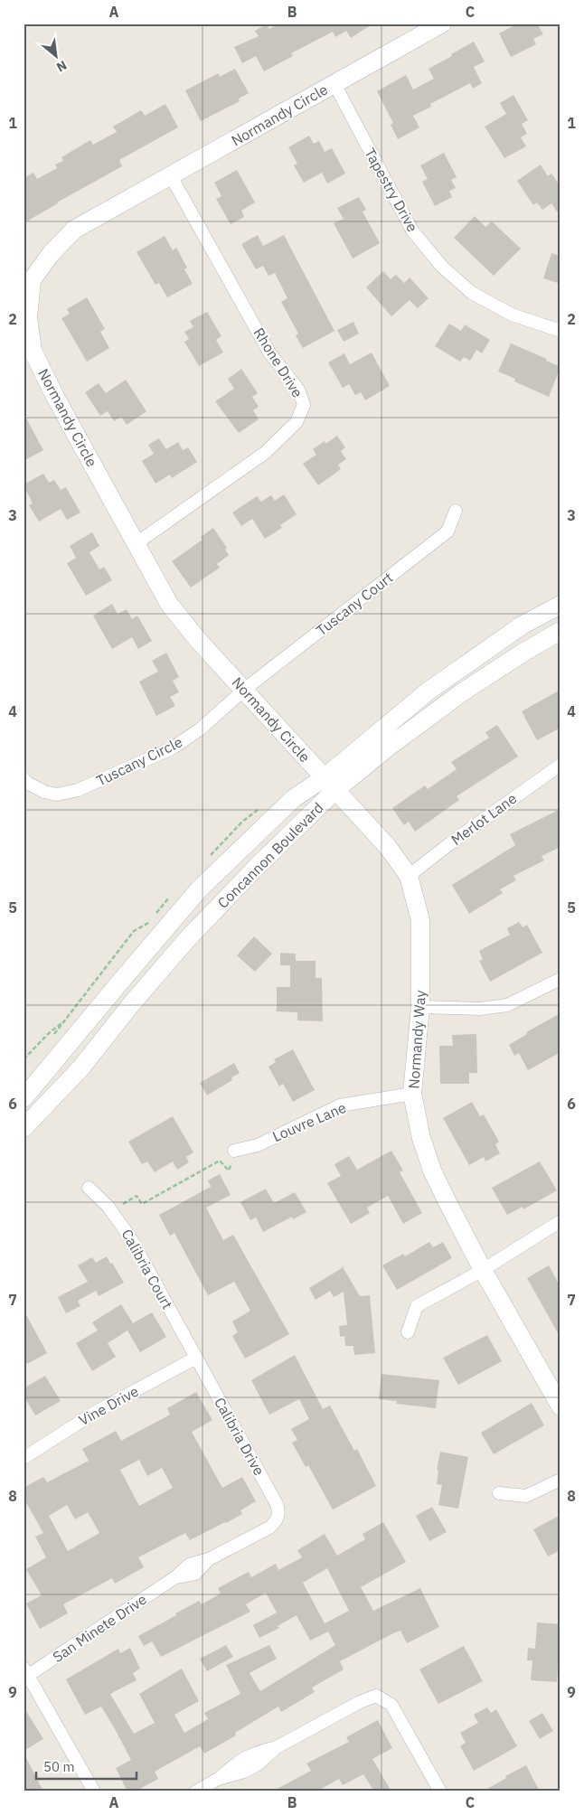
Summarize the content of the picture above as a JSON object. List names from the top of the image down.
{
  "streets": {
    "street": [
      "Normandy Circle",
      "Tapestry Drive",
      "Rhone Drive",
      "Tuscany Court",
      "Tuscany Circle",
      "Merlot Lane",
      "Concannon Boulevard",
      "Normandy Way",
      "Louvre Lane",
      "Calibria Court",
      "Vine Drive",
      "Calibria Drive",
      "San Minete Drive"
    ]
  },
  "crossings": [
    ["Normandy Circle", "Tapestry Drive"],
    ["Normandy Circle", "Rhone Drive"],
    ["Normandy Circle", "Tuscany Court"],
    ["Normandy Circle", "Tuscany Circle"],
    ["Normandy Circle", "Concannon Boulevard"],
    ["Normandy Circle", "Normandy Way"],
    ["Tuscany Court", "Tuscany Circle"],
    ["Merlot Lane", "Normandy Way"],
    ["Concannon Boulevard", "Normandy Way"],
    ["Normandy Way", "Louvre Lane"],
    ["Calibria Court", "Vine Drive"],
    ["Calibria Court", "Calibria Drive"],
    ["Vine Drive", "Calibria Drive"],
    ["Calibria Drive", "San Minete Drive"]
  ],
  "scale_bar": "50 m",
  "north": "bottom right",
  "grid": {
    "columns": ["A", "B", "C"],
    "rows": [
      "1",
      "2",
      "3",
      "4",
      "5",
      "6",
      "7",
      "8",
      "9"
    ]
  }
}
